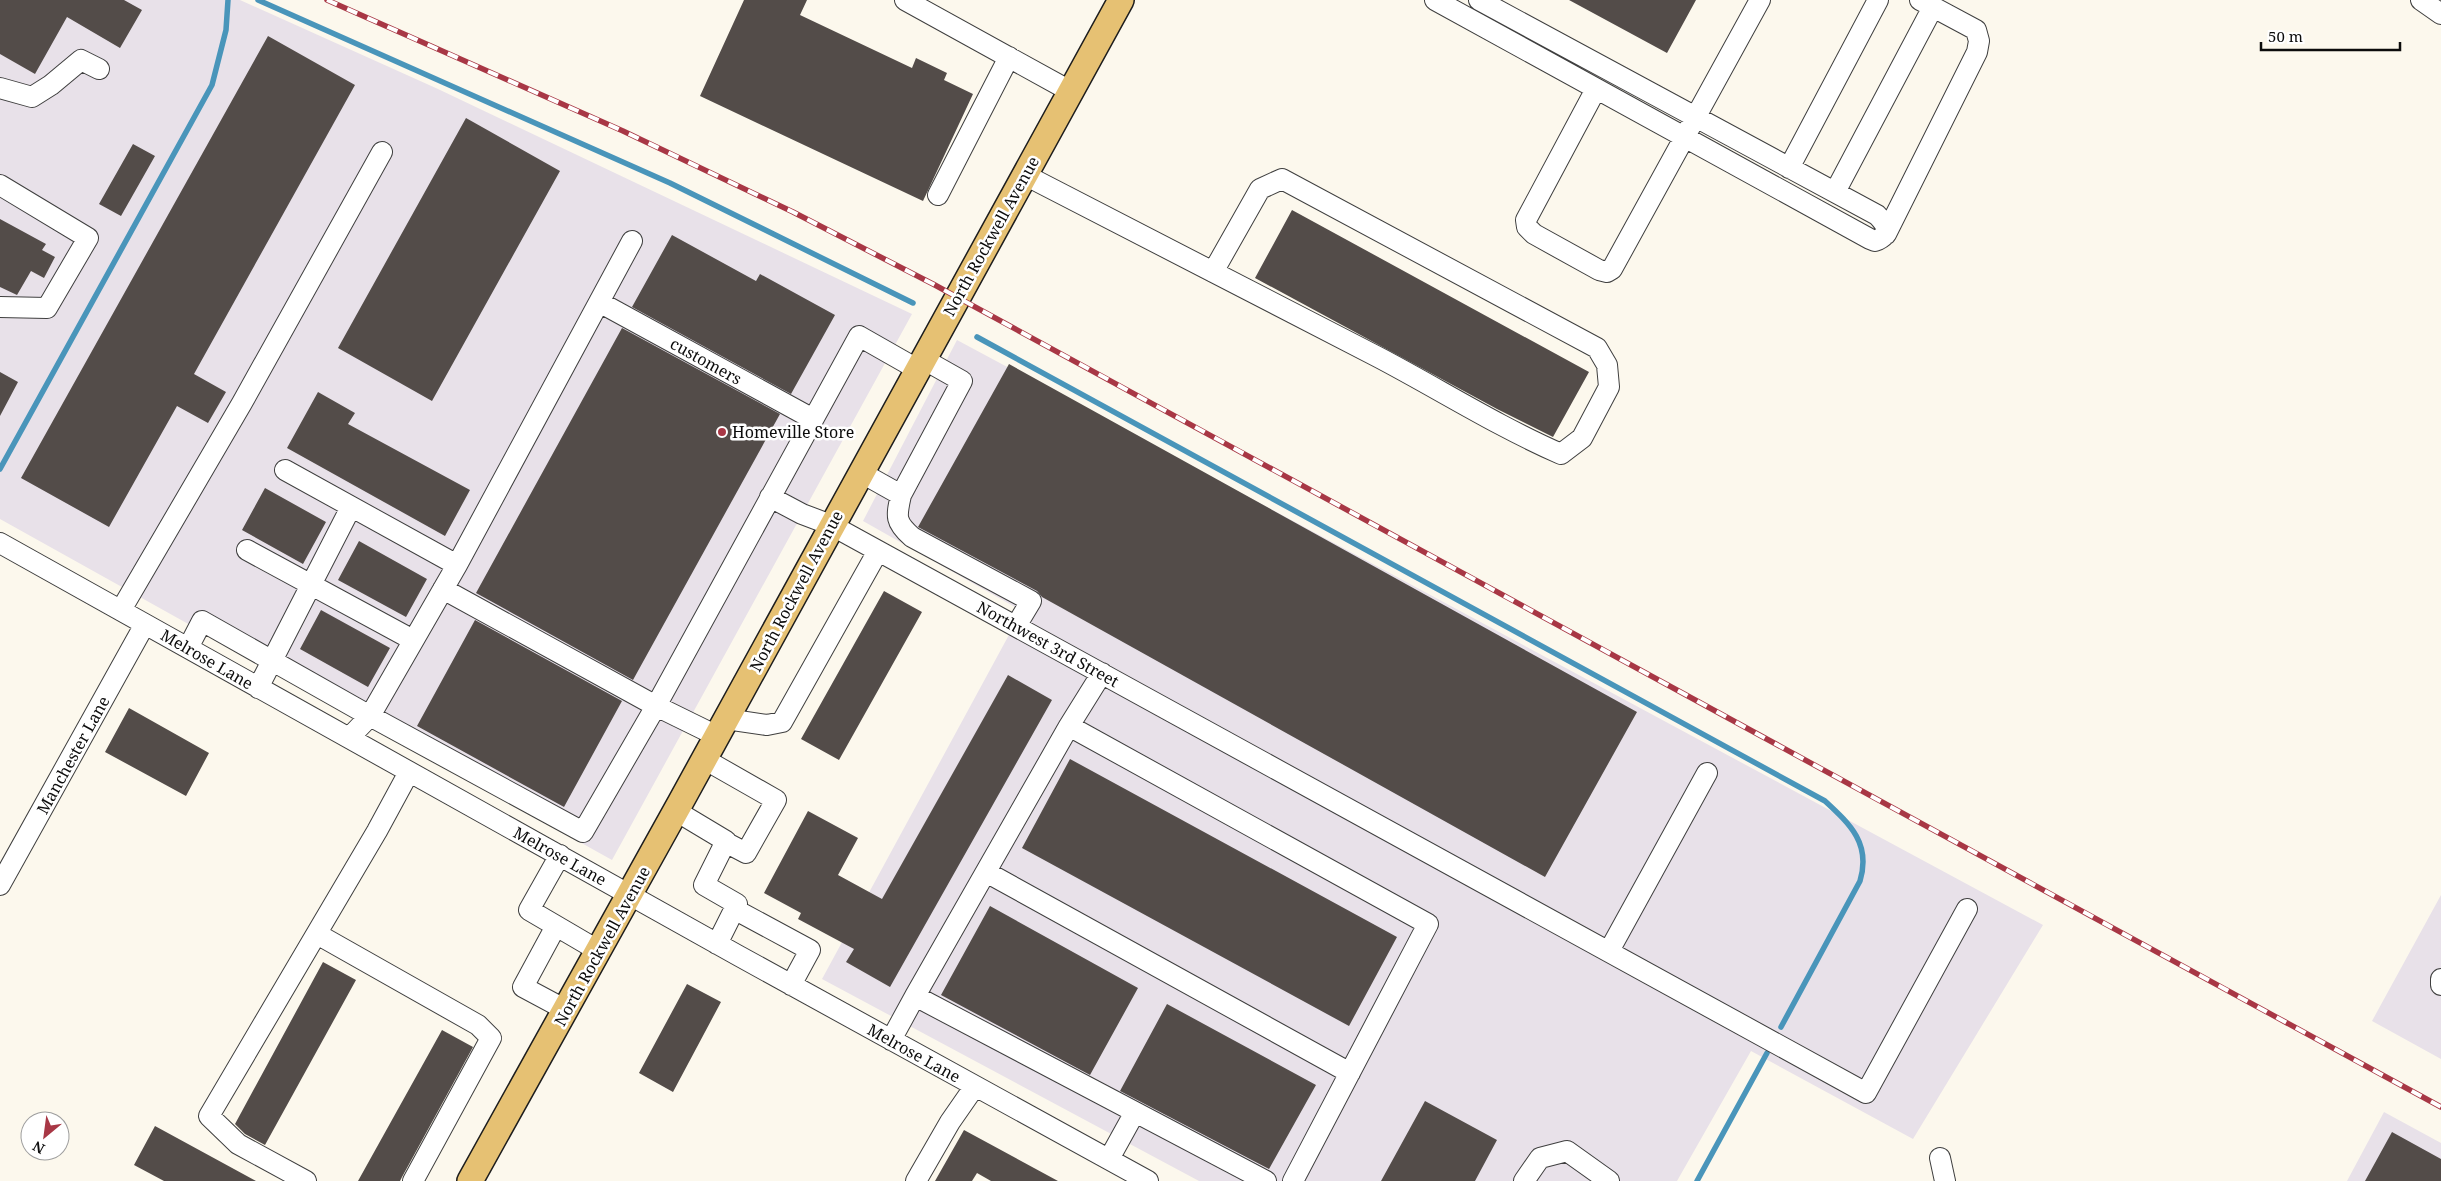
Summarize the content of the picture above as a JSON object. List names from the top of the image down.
{
  "streets": {
    "main road": ["North Rockwell Avenue"],
    "street": [
      "customers",
      "Northwest 3rd Street",
      "Melrose Lane",
      "Manchester Lane"
    ]
  },
  "crossings": [
    ["North Rockwell Avenue", "Northwest 3rd Street"],
    ["North Rockwell Avenue", "Melrose Lane"],
    ["Melrose Lane", "Manchester Lane"]
  ],
  "places": ["Homeville Store"],
  "scale_bar": "50 m",
  "north": "bottom left"
}
